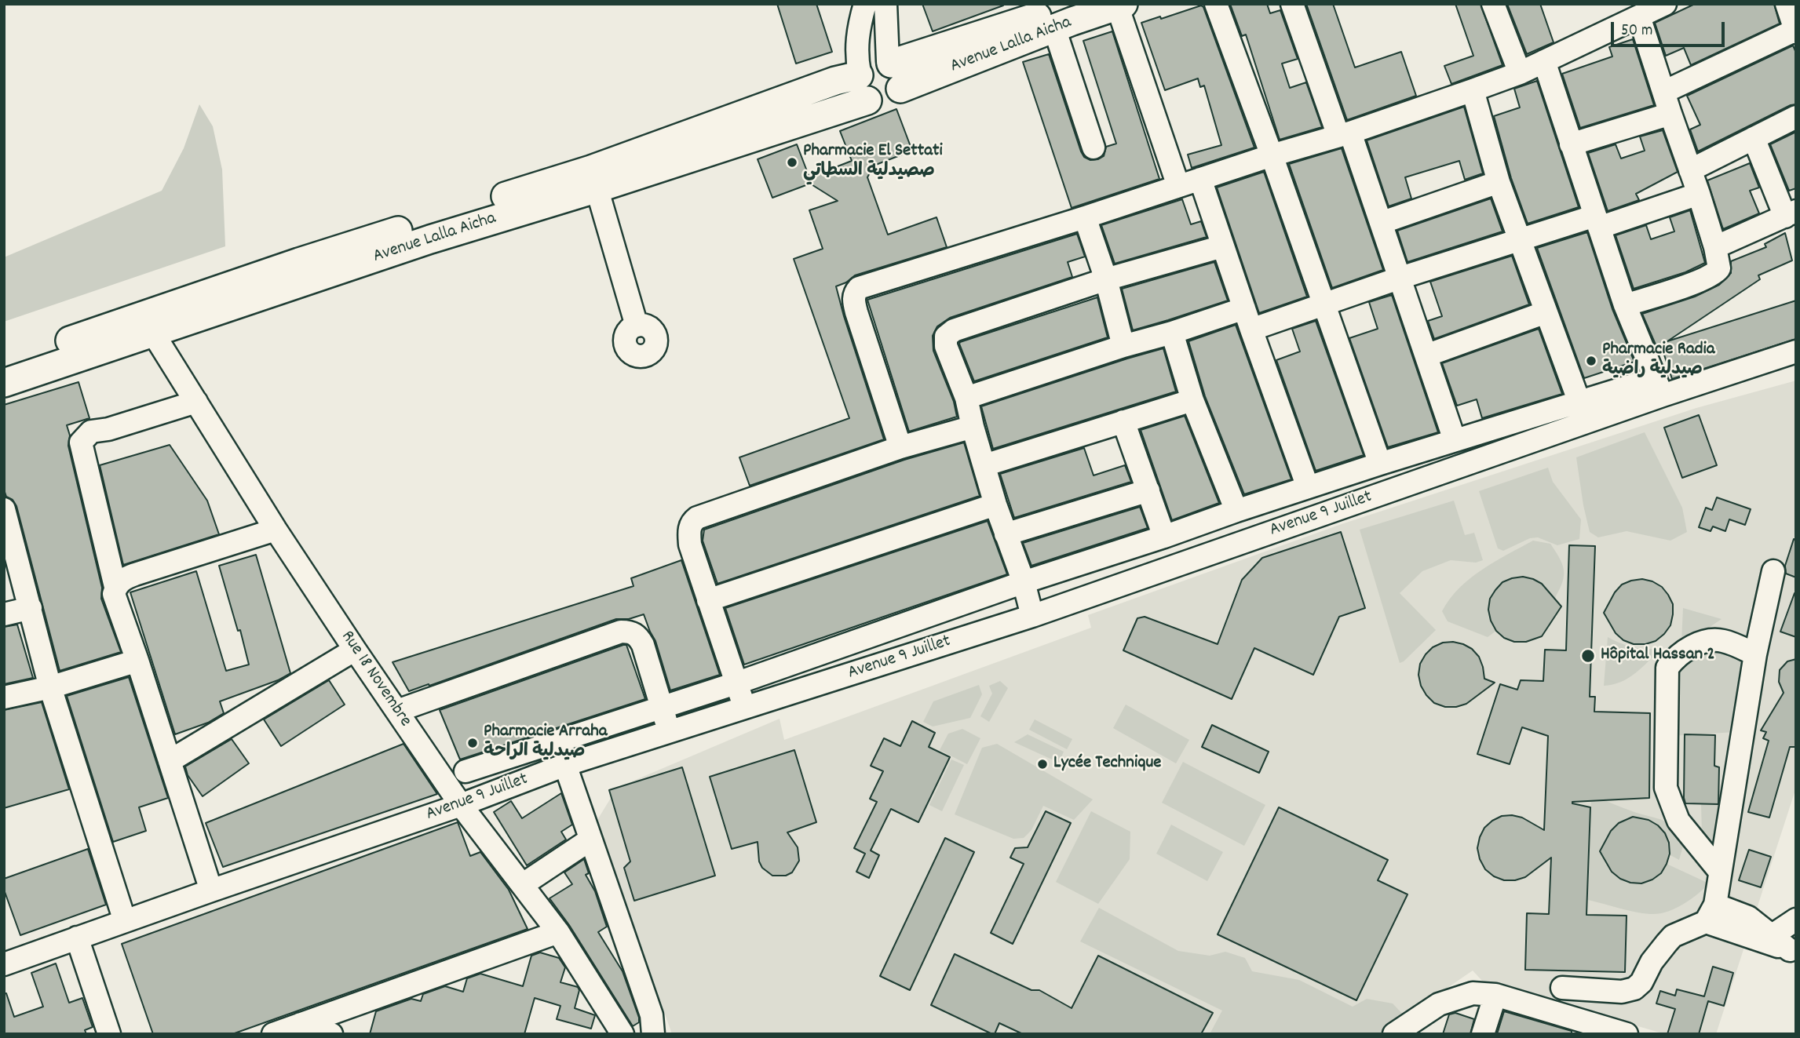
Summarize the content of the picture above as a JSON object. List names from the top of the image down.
{
  "streets": {
    "main road": ["Avenue Lalla Aicha"],
    "street": ["Avenue 9 Juillet", "Rue 18 Novembre"]
  },
  "crossings": [
    ["Avenue Lalla Aicha", "Rue 18 Novembre"],
    ["Avenue 9 Juillet", "Rue 18 Novembre"]
  ],
  "places": [
    "Pharmacie El Settati صصيدلية السطاتي",
    "Pharmacie Radia صيدلية راضية",
    "Hôpital Hassan 2",
    "Pharmacie Arraha صيدلية الراحة",
    "Lycée Technique"
  ],
  "scale_bar": "50 m"
}
